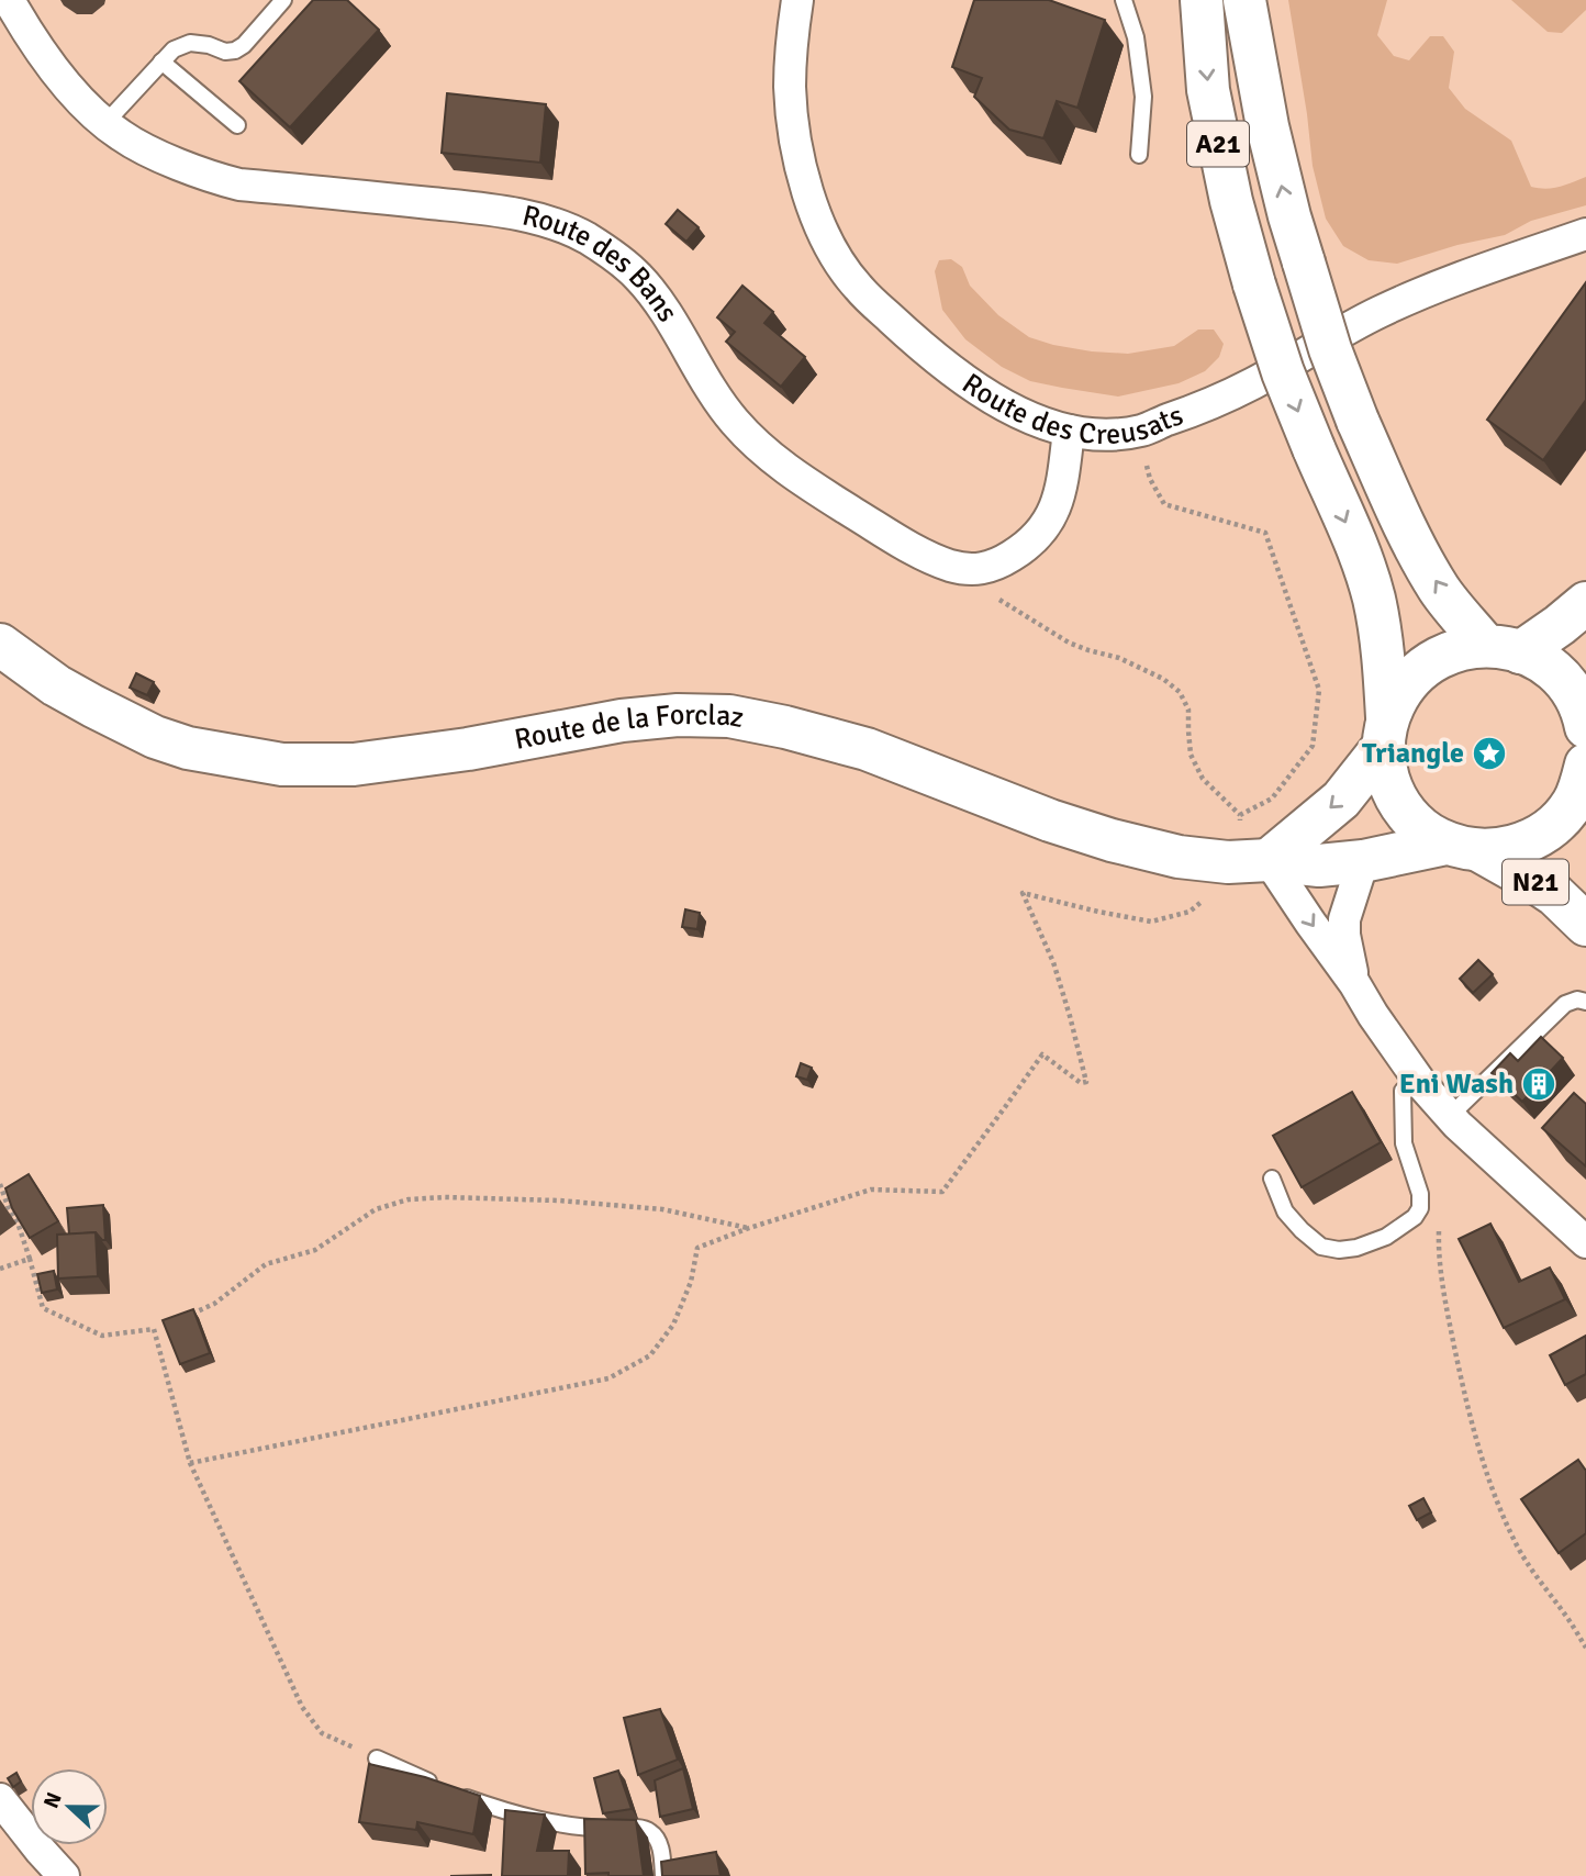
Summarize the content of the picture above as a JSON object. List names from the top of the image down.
{
  "streets": {
    "main road": ["A21", "Route de la Forclaz", "N21"],
    "street": ["Route des Bans", "Route des Creusats"]
  },
  "crossings": [
    ["A21", "N21"],
    ["Route des Bans", "Route des Creusats"],
    ["Route de la Forclaz", "N21"]
  ],
  "places": {
    "place": ["Triangle"],
    "building": ["Eni Wash"]
  },
  "north": "left"
}
